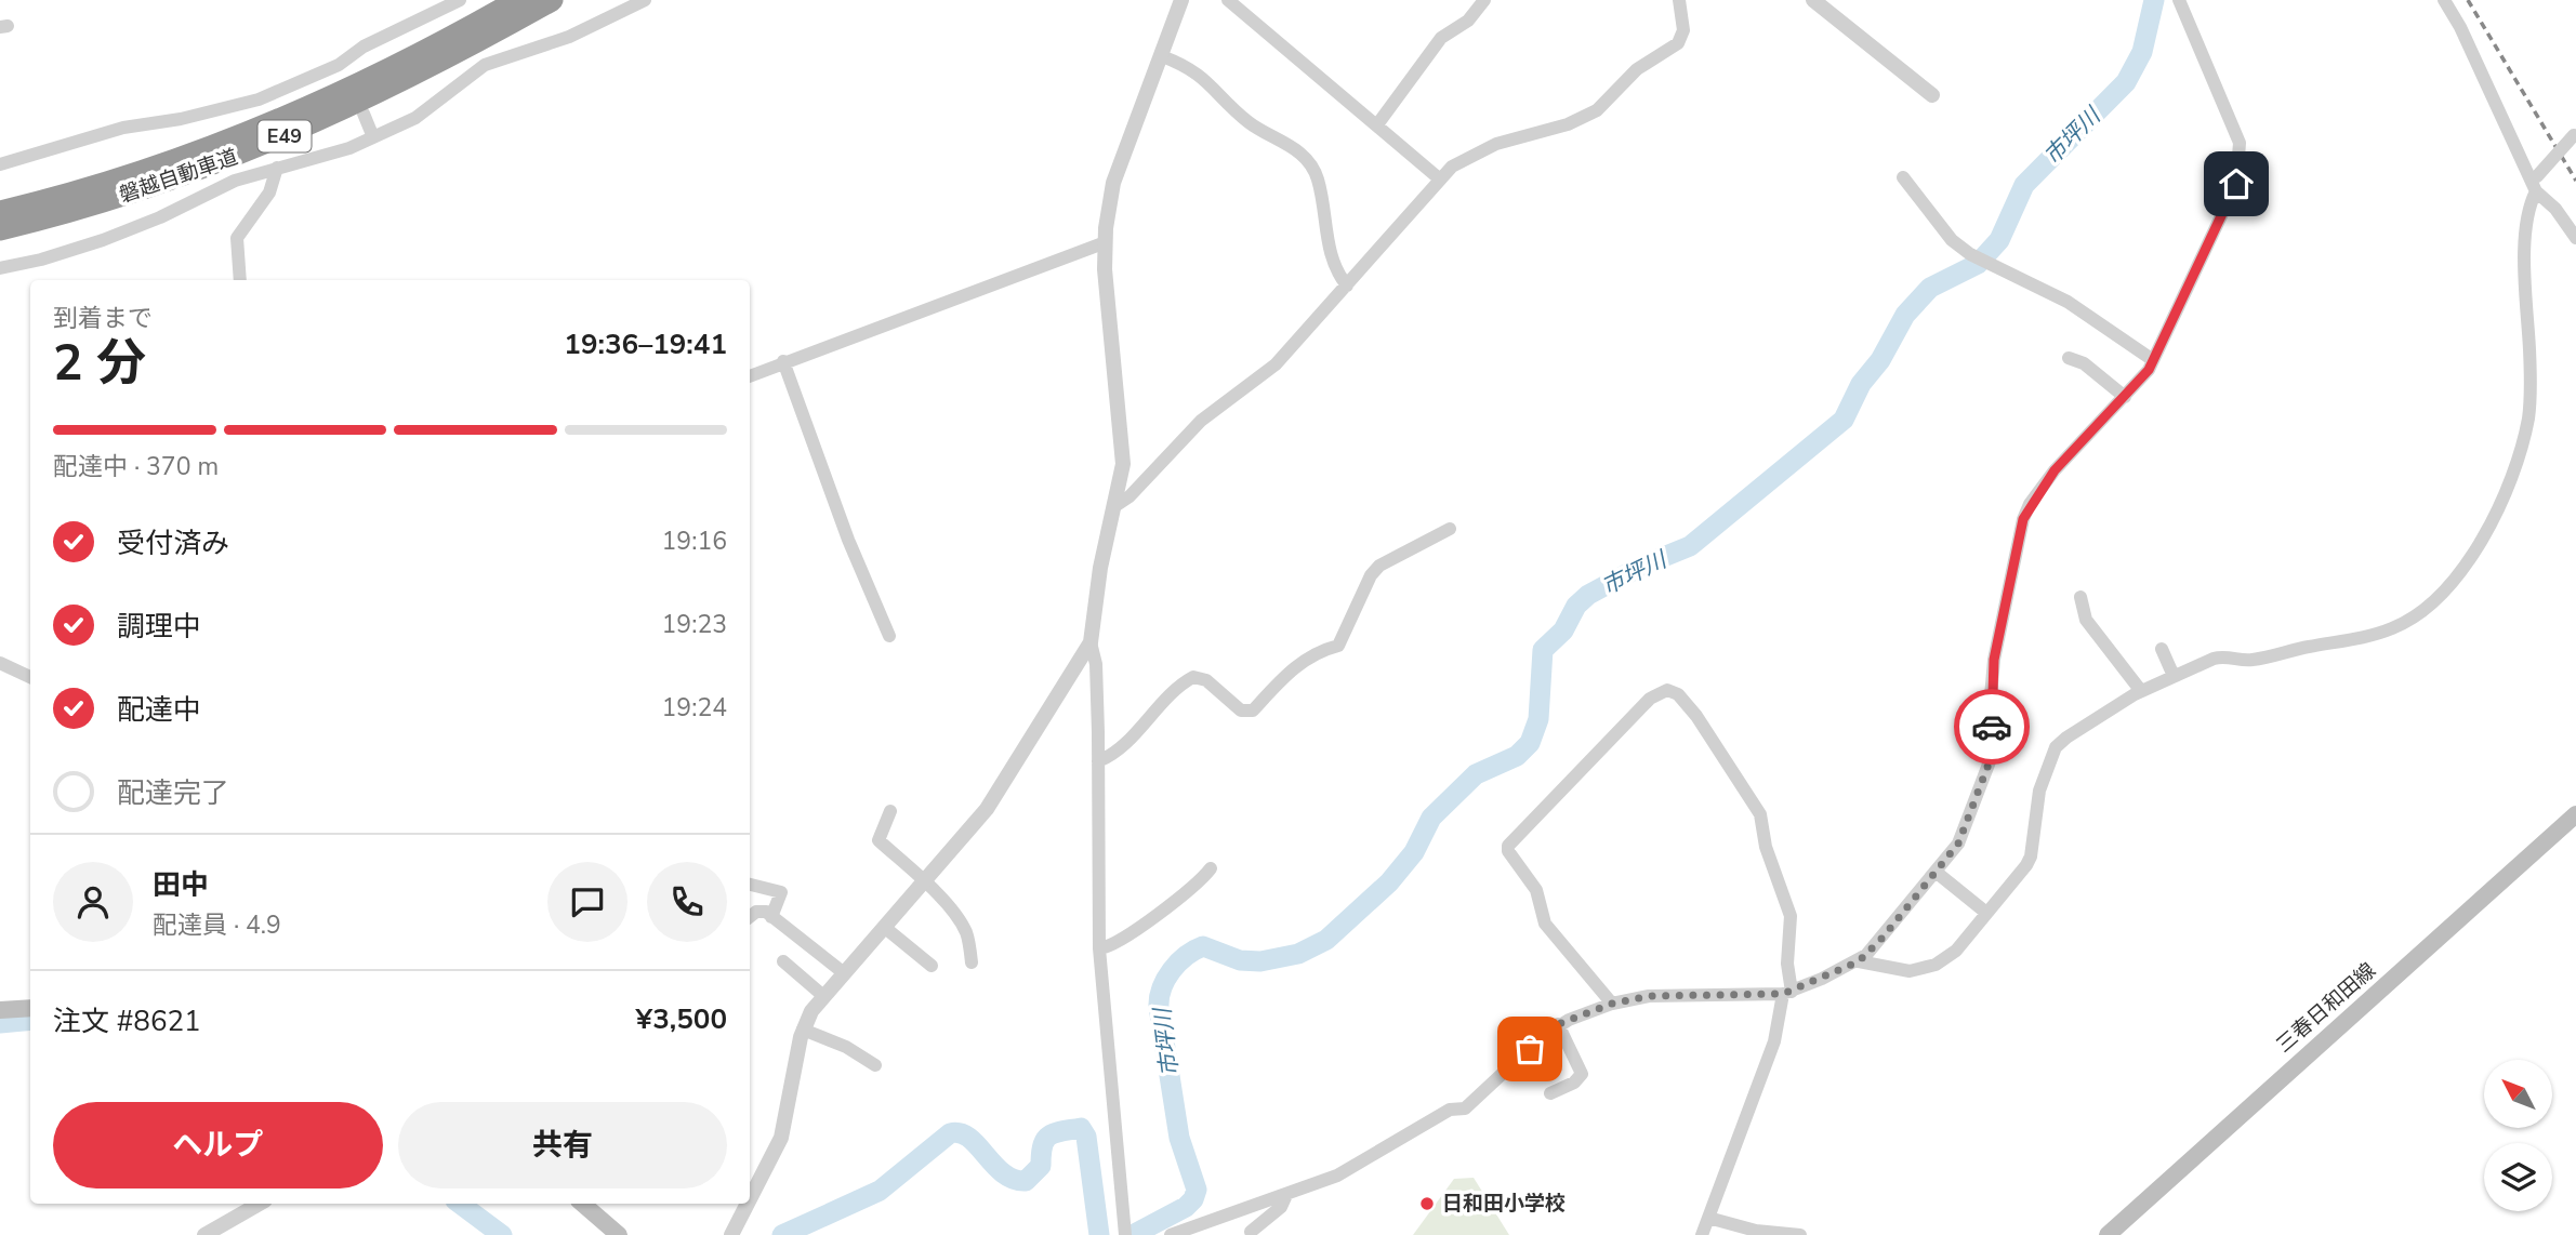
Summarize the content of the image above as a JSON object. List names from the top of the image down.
{
  "streets": {
    "highway": ["E49", "磐越自動車道"],
    "main road": ["三春日和田線"]
  },
  "water": ["市坪川"],
  "places": ["日和田小学校"],
  "north": "top left",
  "page": {
    "heading": ["2 分", "到着まで", "19:36–19:41"],
    "panel": [
      "田中",
      "配達員 · 4.9",
      "注文 #8621",
      "¥3,500"
    ],
    "bar": "配達中 · 370 m",
    "list": [
      ["受付済み", "19:16"],
      ["調理中", "19:23"],
      ["配達中", "19:24"],
      "配達完了"
    ],
    "buttons": ["ヘルプ", "共有"]
  }
}
